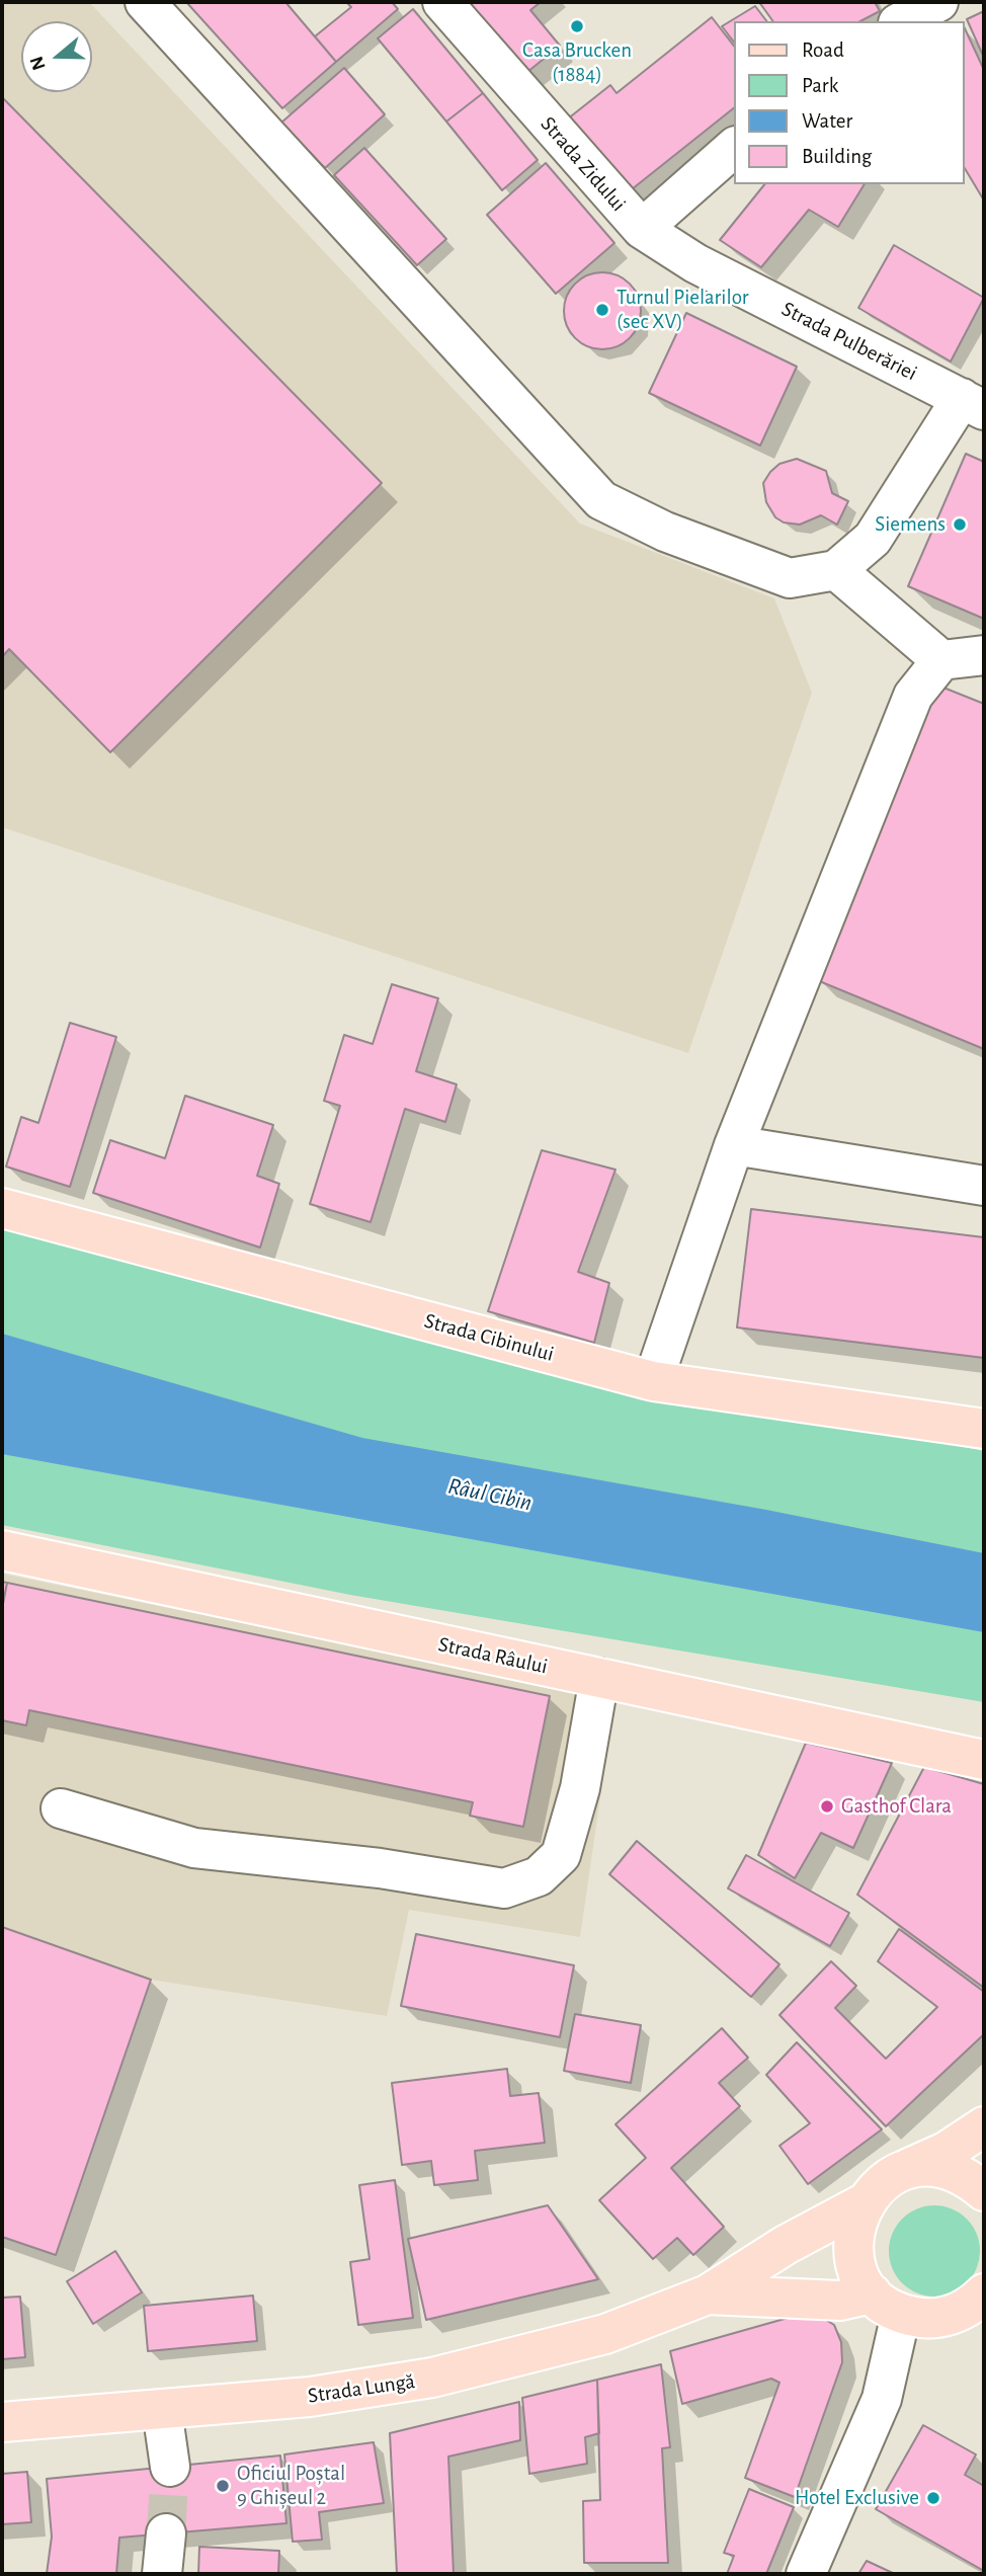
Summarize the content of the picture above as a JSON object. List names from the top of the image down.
{
  "streets": {
    "main road": ["Strada Cibinului", "Strada Râului", "Strada Lungă"],
    "street": ["Strada Zidului", "Strada Pulberăriei"]
  },
  "crossings": [
    ["Strada Zidului", "Strada Pulberăriei"]
  ],
  "water": ["Râul Cibin"],
  "places": [
    "Casa Brucken (1884)",
    "Turnul Pielarilor (sec XV)",
    "Siemens",
    "Gasthof Clara",
    "Oficiul Poștal 9 Ghișeul 2",
    "Hotel Exclusive"
  ],
  "legend": [
    "Road",
    "Park",
    "Water",
    "Building"
  ],
  "north": "left"
}
